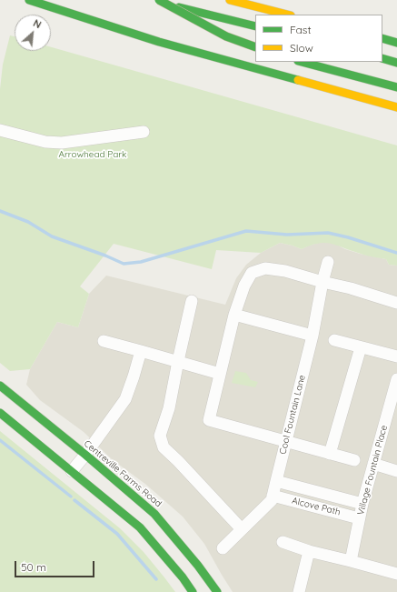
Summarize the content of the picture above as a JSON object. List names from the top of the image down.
{
  "streets": {
    "main road": ["Centreville Farms Road"],
    "street": ["Cool Fountain Lane", "Village Fountain Place", "Alcove Path"]
  },
  "crossings": [
    ["Cool Fountain Lane", "Alcove Path"],
    ["Village Fountain Place", "Alcove Path"]
  ],
  "parks": ["Arrowhead Park"],
  "legend": ["Fast", "Slow"],
  "scale_bar": "50 m",
  "north": "top right"
}
